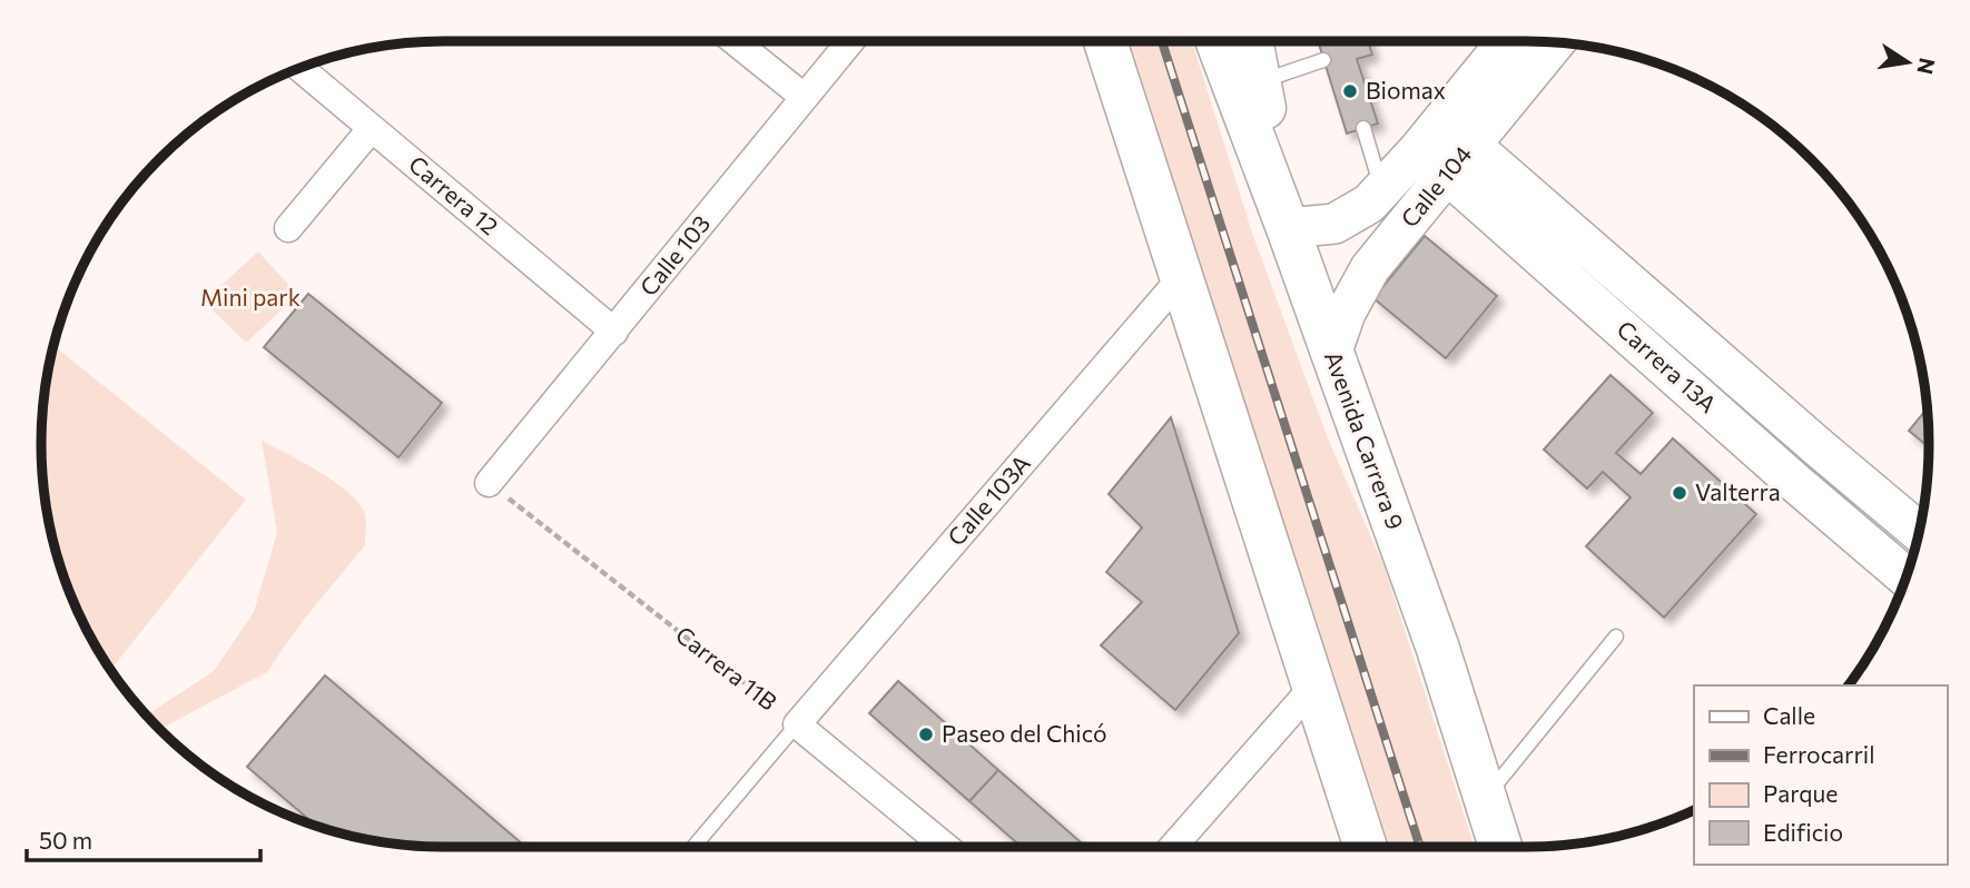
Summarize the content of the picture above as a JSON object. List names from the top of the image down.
{
  "streets": {
    "main road": ["Avenida Carrera 9"],
    "street": [
      "Calle 104",
      "Carrera 12",
      "Calle 103",
      "Carrera 13A",
      "Calle 103A",
      "Carrera 11B"
    ]
  },
  "crossings": [
    ["Calle 104", "Carrera 13A"],
    ["Calle 104", "Avenida Carrera 9"],
    ["Carrera 12", "Calle 103"],
    ["Calle 103", "Carrera 11B"],
    ["Calle 103A", "Carrera 11B"]
  ],
  "parks": ["Mini park"],
  "places": ["Biomax", "Valterra", "Paseo del Chicó"],
  "legend": [
    "Calle",
    "Ferrocarril",
    "Parque",
    "Edificio"
  ],
  "scale_bar": "50 m",
  "north": "right"
}
